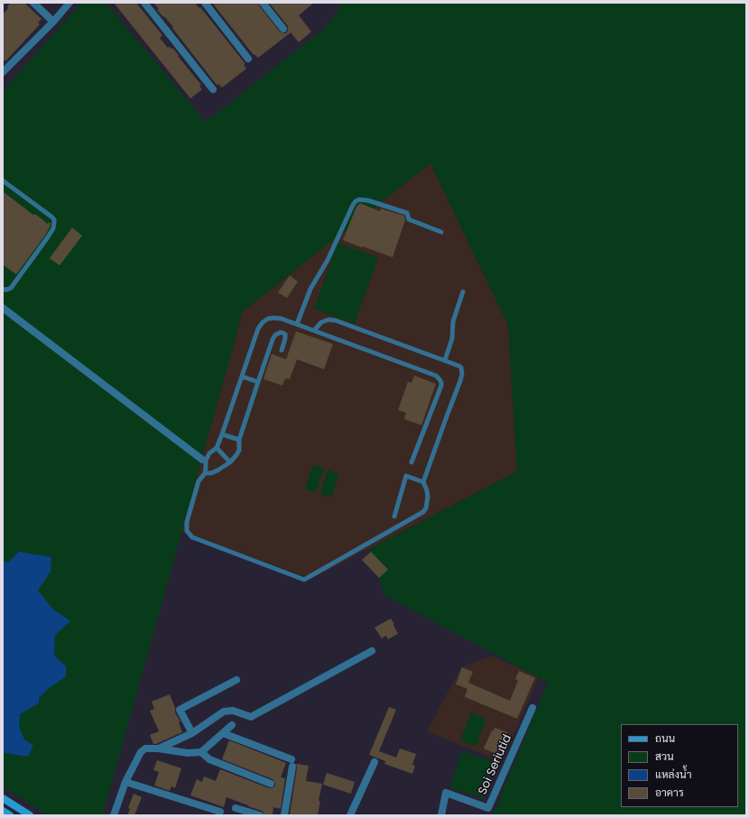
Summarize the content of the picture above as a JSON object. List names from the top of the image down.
{
  "streets": {
    "street": ["Soi Seriutid"]
  },
  "legend": [
    "ถนน",
    "สวน",
    "แหล่งน้ำ",
    "อาคาร"
  ]
}
